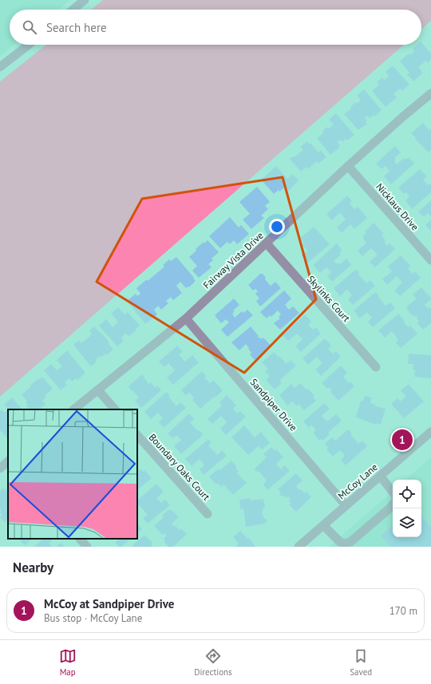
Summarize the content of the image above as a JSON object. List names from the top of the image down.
{
  "streets": {
    "street": [
      "Nicklaus Drive",
      "Fairway Vista Drive",
      "Skylinks Court",
      "Sandpiper Drive",
      "Boundary Oaks Court",
      "McCoy Lane"
    ]
  },
  "crossings": [
    ["Nicklaus Drive", "Fairway Vista Drive"],
    ["Fairway Vista Drive", "Skylinks Court"],
    ["Fairway Vista Drive", "Sandpiper Drive"],
    ["Sandpiper Drive", "McCoy Lane"]
  ],
  "page": {
    "search": "Search here",
    "pins": "1",
    "heading": "Nearby",
    "list": [
      {
        "mark": "1",
        "name": "McCoy at Sandpiper Drive",
        "note": "Bus stop · McCoy Lane",
        "value": "170 m"
      }
    ],
    "nav": ["Map", "Directions", "Saved"]
  }
}
